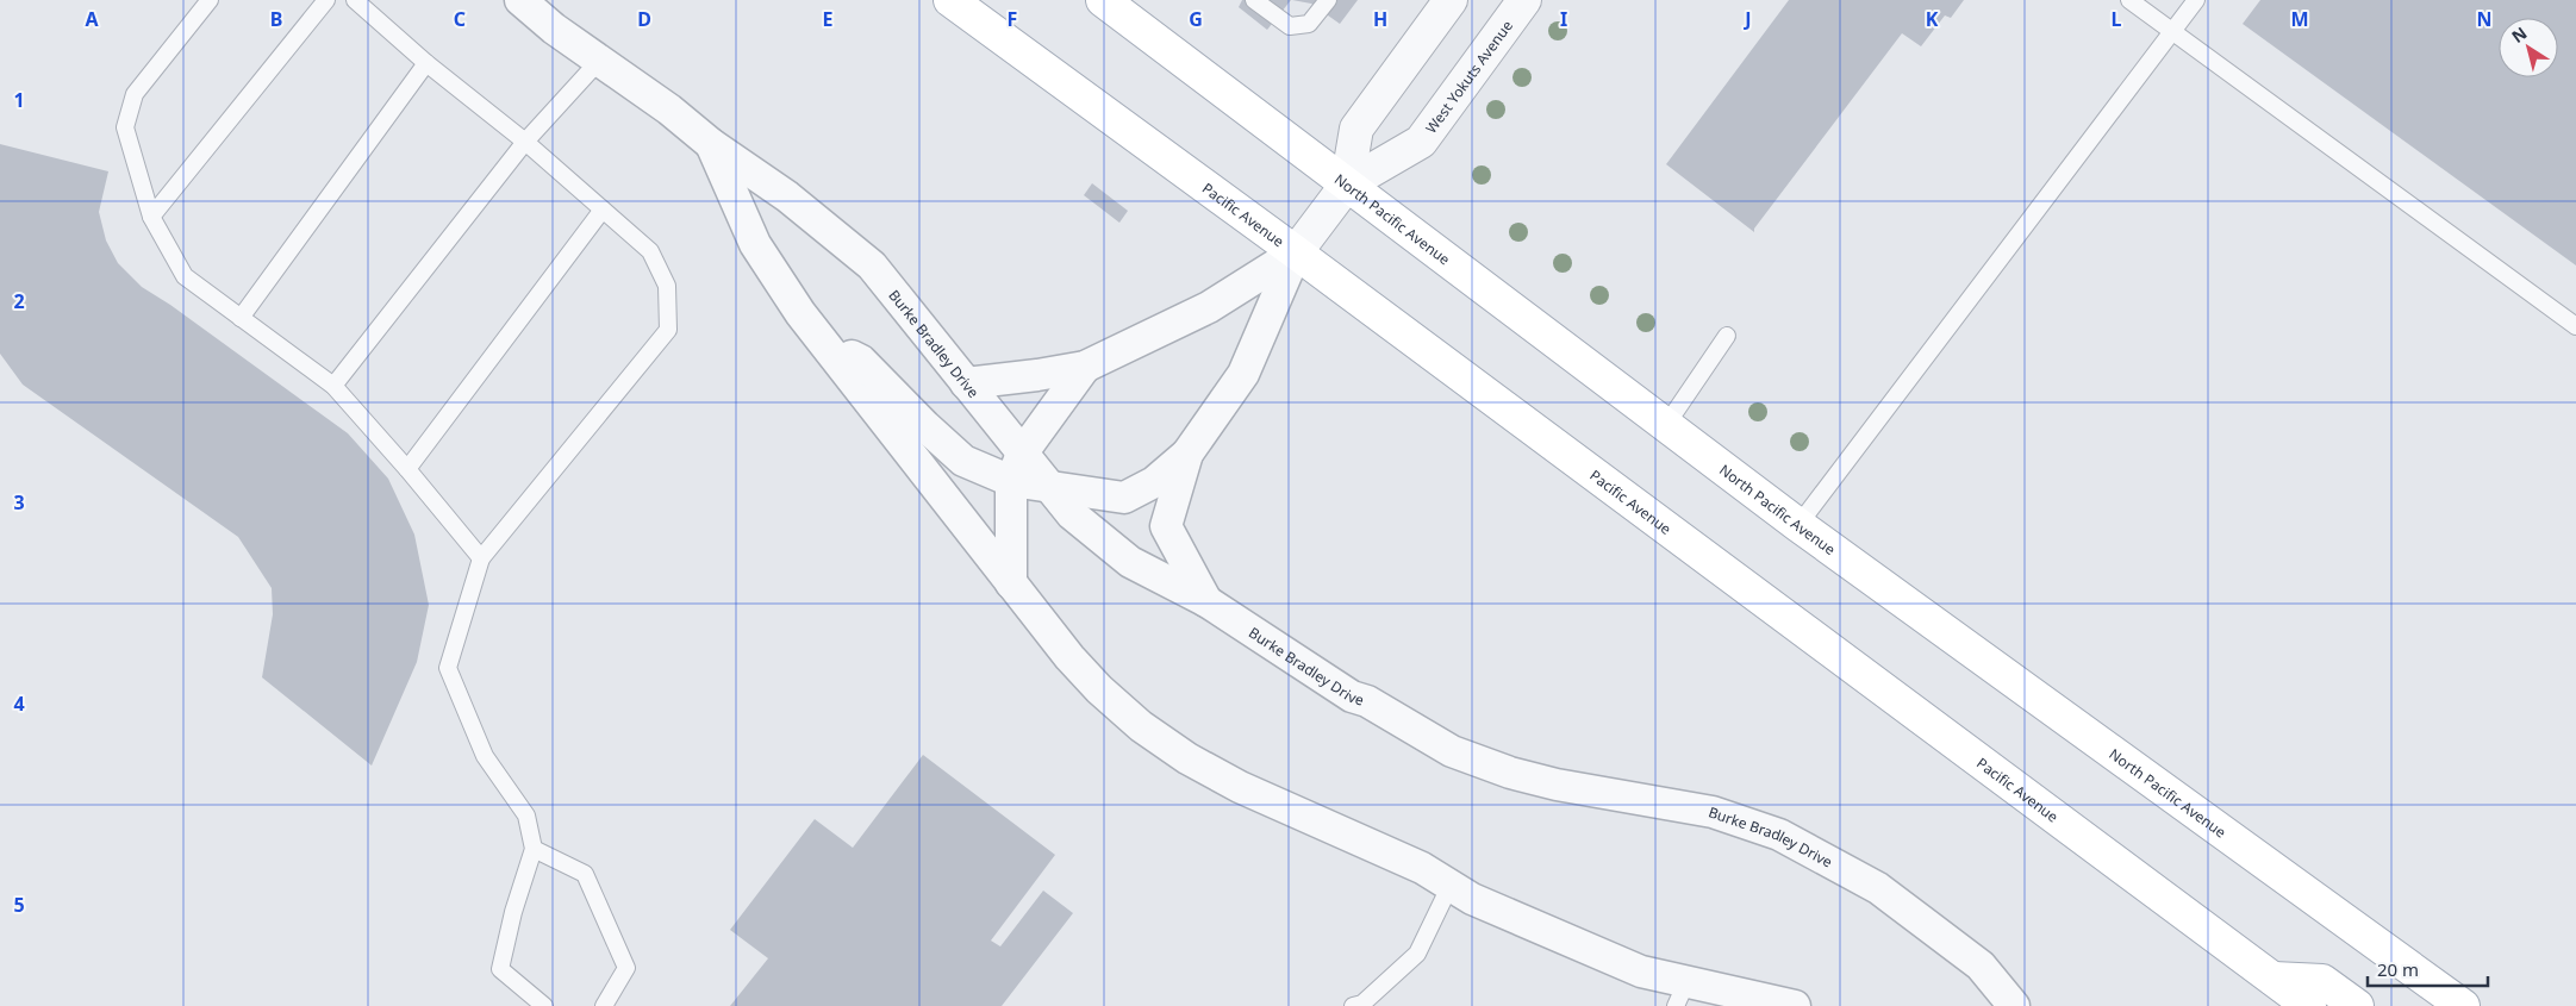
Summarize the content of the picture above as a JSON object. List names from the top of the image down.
{
  "streets": {
    "main road": ["Pacific Avenue", "North Pacific Avenue"],
    "street": ["West Yokuts Avenue", "Burke Bradley Drive"]
  },
  "crossings": [
    ["West Yokuts Avenue", "Pacific Avenue"],
    ["West Yokuts Avenue", "North Pacific Avenue"]
  ],
  "scale_bar": "20 m",
  "north": "top left",
  "grid": {
    "columns": [
      "A",
      "B",
      "C",
      "D",
      "E",
      "F",
      "G",
      "H",
      "I",
      "J",
      "K",
      "L",
      "M",
      "N"
    ],
    "rows": [
      "1",
      "2",
      "3",
      "4",
      "5"
    ]
  }
}
